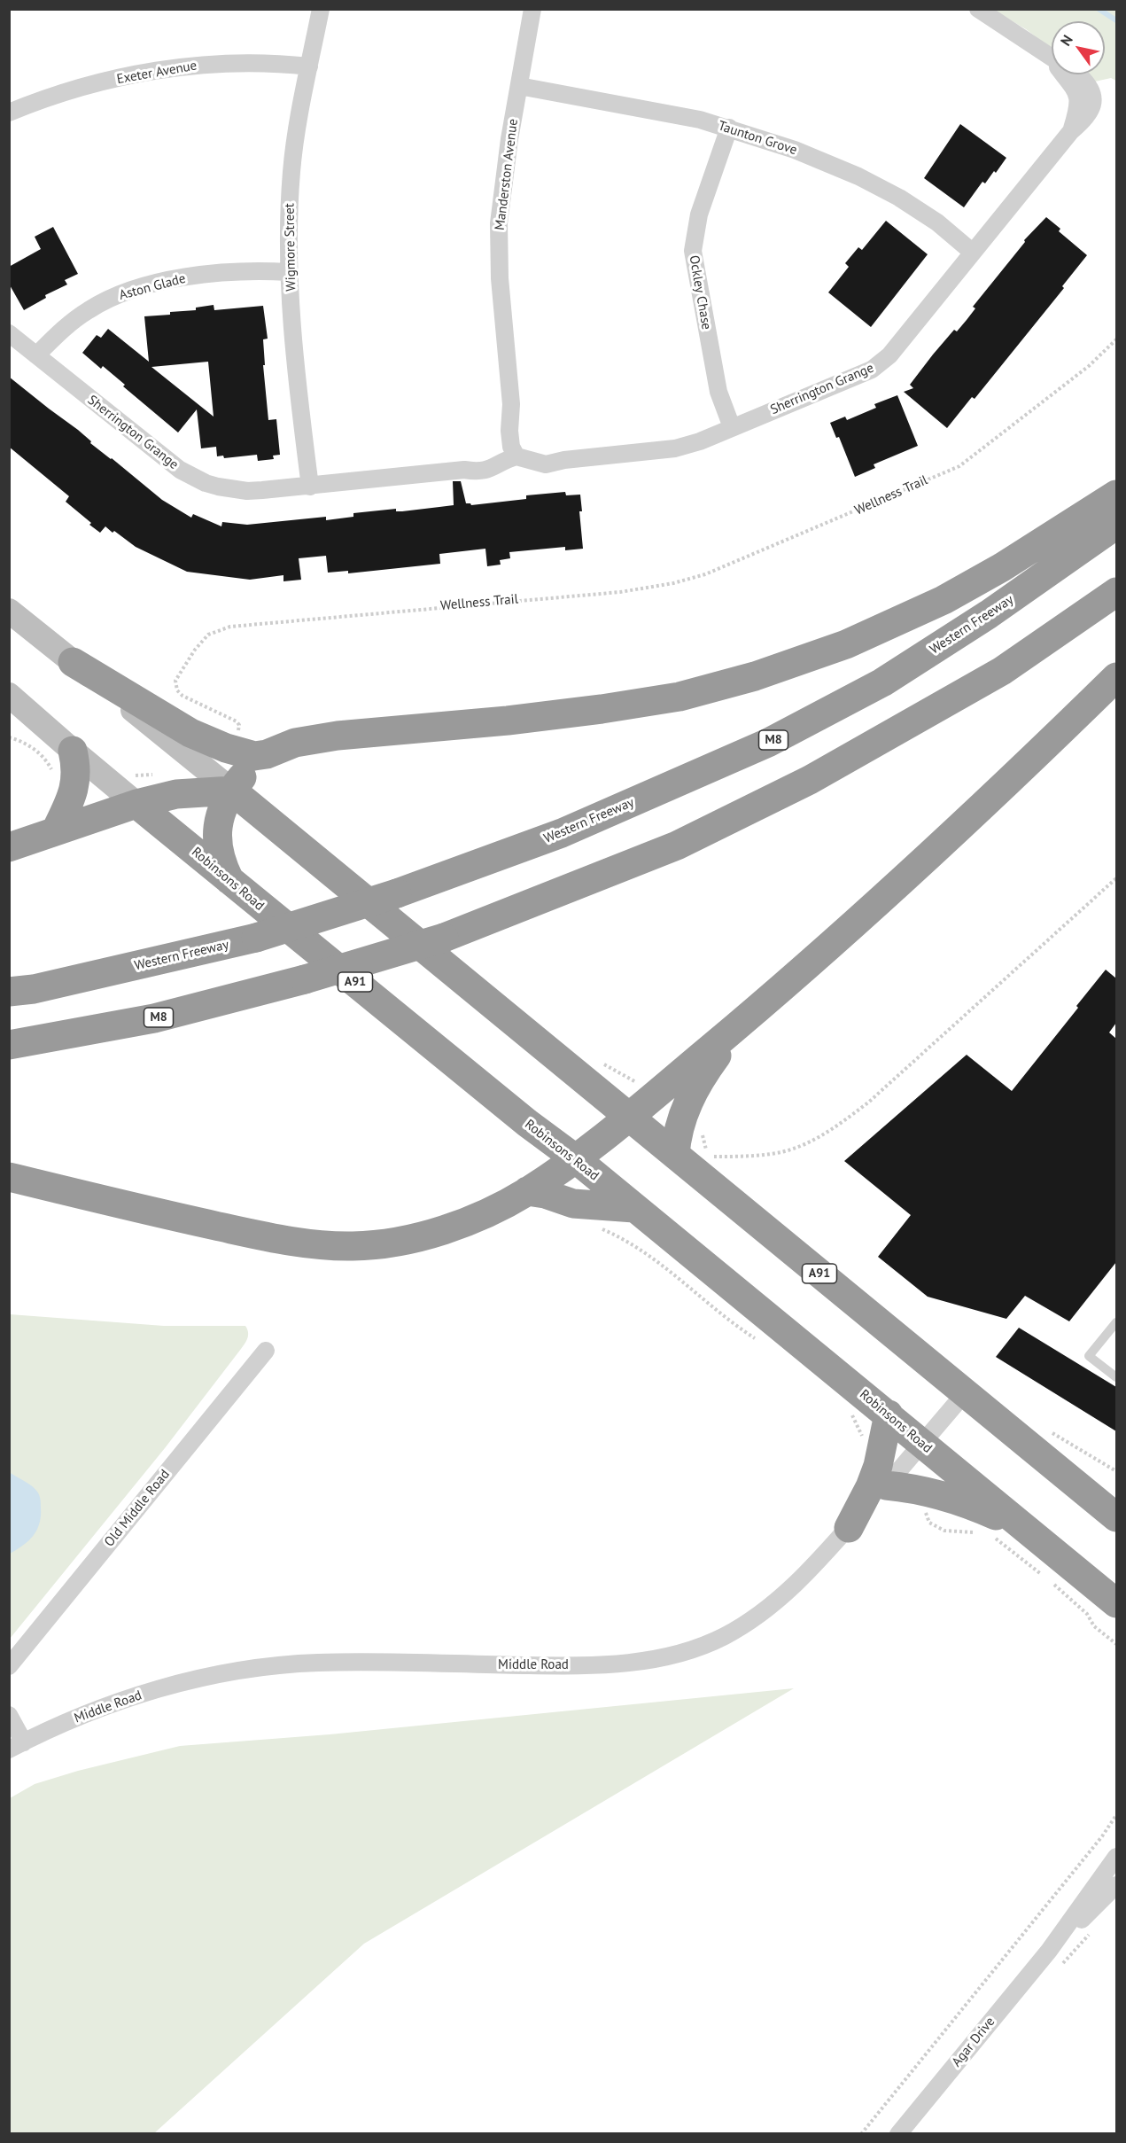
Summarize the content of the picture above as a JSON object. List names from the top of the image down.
{
  "streets": {
    "highway": [
      "Western Freeway",
      "M8",
      "Robinsons Road",
      "A91"
    ],
    "street": [
      "Exeter Avenue",
      "Taunton Grove",
      "Manderston Avenue",
      "Wigmore Street",
      "Aston Glade",
      "Ockley Chase",
      "Sherrington Grange",
      "Old Middle Road",
      "Middle Road",
      "Agar Drive"
    ],
    "path": ["Wellness Trail"]
  },
  "crossings": [
    ["Exeter Avenue", "Wigmore Street"],
    ["Taunton Grove", "Manderston Avenue"],
    ["Taunton Grove", "Ockley Chase"],
    ["Taunton Grove", "Sherrington Grange"],
    ["Manderston Avenue", "Sherrington Grange"],
    ["Wigmore Street", "Aston Glade"],
    ["Wigmore Street", "Sherrington Grange"],
    ["Aston Glade", "Sherrington Grange"],
    ["Ockley Chase", "Sherrington Grange"],
    ["Robinsons Road", "Middle Road"],
    ["A91", "Middle Road"]
  ],
  "north": "top left"
}
